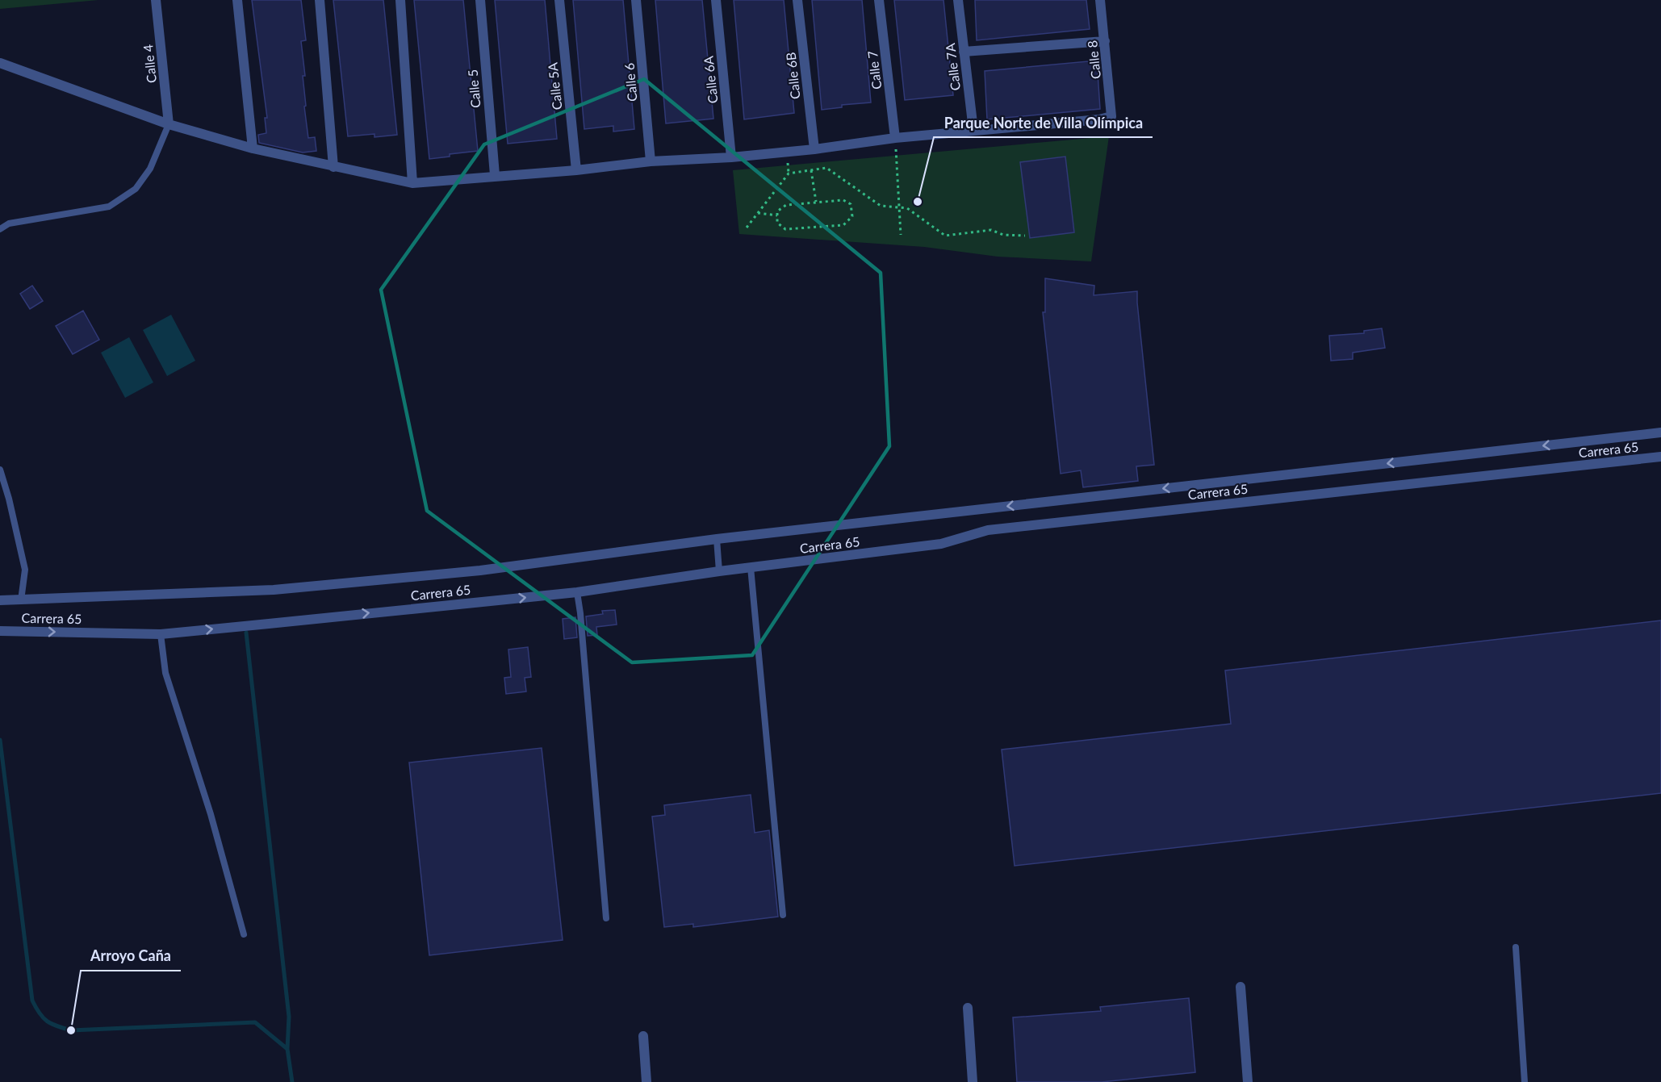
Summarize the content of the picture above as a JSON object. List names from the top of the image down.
{
  "streets": {
    "street": [
      "Calle 8",
      "Calle 4",
      "Calle 7A",
      "Calle 7",
      "Calle 6B",
      "Calle 6A",
      "Calle 6",
      "Calle 5A",
      "Calle 5",
      "Carrera 65"
    ]
  },
  "crossings": [
    ["Calle 8", "Calle 7A"]
  ],
  "places": ["Parque Norte de Villa Olímpica", "Arroyo Caña"]
}
